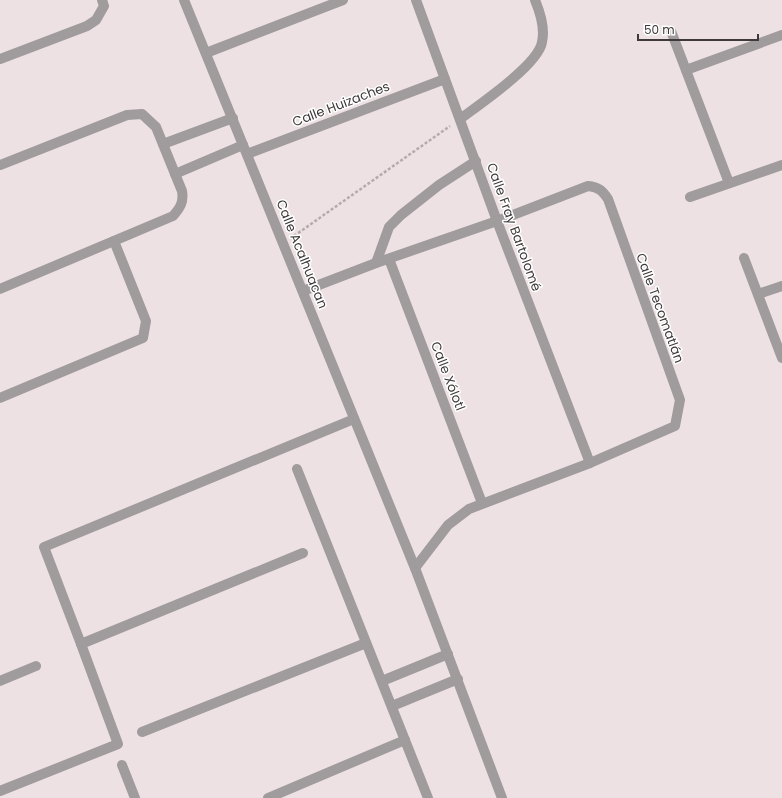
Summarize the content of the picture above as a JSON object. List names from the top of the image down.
{
  "streets": {
    "street": [
      "Calle Huizaches",
      "Calle Fray Bartolomé",
      "Calle Acalhuacan",
      "Calle Tecomatlán",
      "Calle Xólotl"
    ]
  },
  "crossings": [
    ["Calle Huizaches", "Calle Fray Bartolomé"],
    ["Calle Huizaches", "Calle Acalhuacan"],
    ["Calle Fray Bartolomé", "Calle Tecomatlán"]
  ],
  "scale_bar": "50 m"
}
